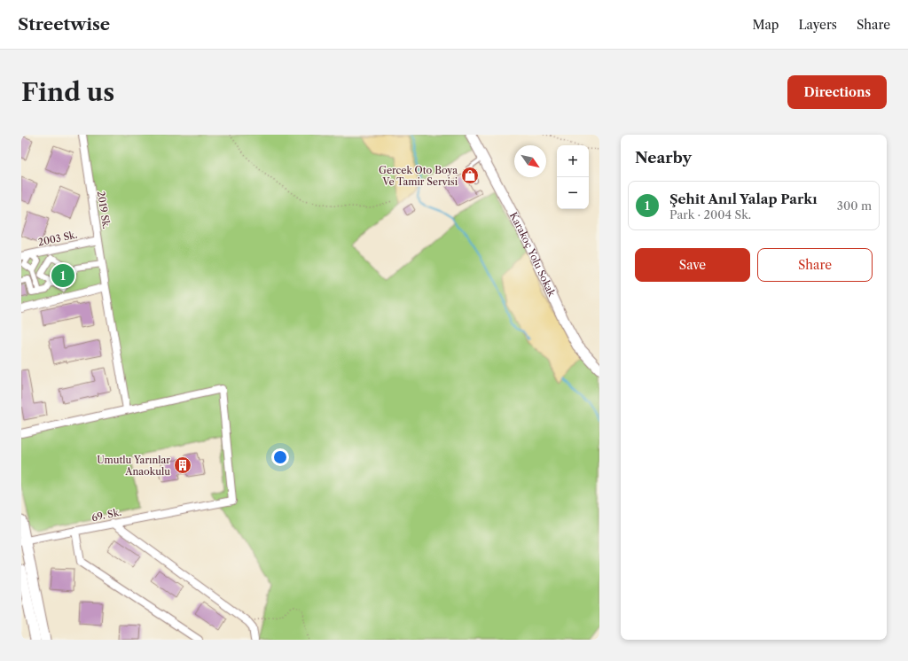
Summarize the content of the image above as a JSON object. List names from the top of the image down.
{
  "streets": {
    "street": [
      "2019 Sk.",
      "2003 Sk.",
      "Karakoç Yolu Sokak",
      "69. Sk."
    ]
  },
  "crossings": [
    ["2019 Sk.", "2003 Sk."],
    ["2019 Sk.", "69. Sk."]
  ],
  "places": {
    "shop": ["Gercek Oto Boya Ve Tamir Servisi"],
    "building": ["Umutlu Yarınlar Anaokulu"]
  },
  "north": "bottom right",
  "page": {
    "header": "Streetwise",
    "nav": ["Map", "Layers", "Share"],
    "buttons": [
      "Directions",
      ["Save", "Share"]
    ],
    "title": "Find us",
    "heading": "Nearby",
    "map_buttons": ["+", "−"],
    "list": [
      {
        "mark": "1",
        "name": "Şehit Anıl Yalap Parkı",
        "note": "Park · 2004 Sk.",
        "value": "300 m"
      }
    ],
    "pins": "1"
  }
}
